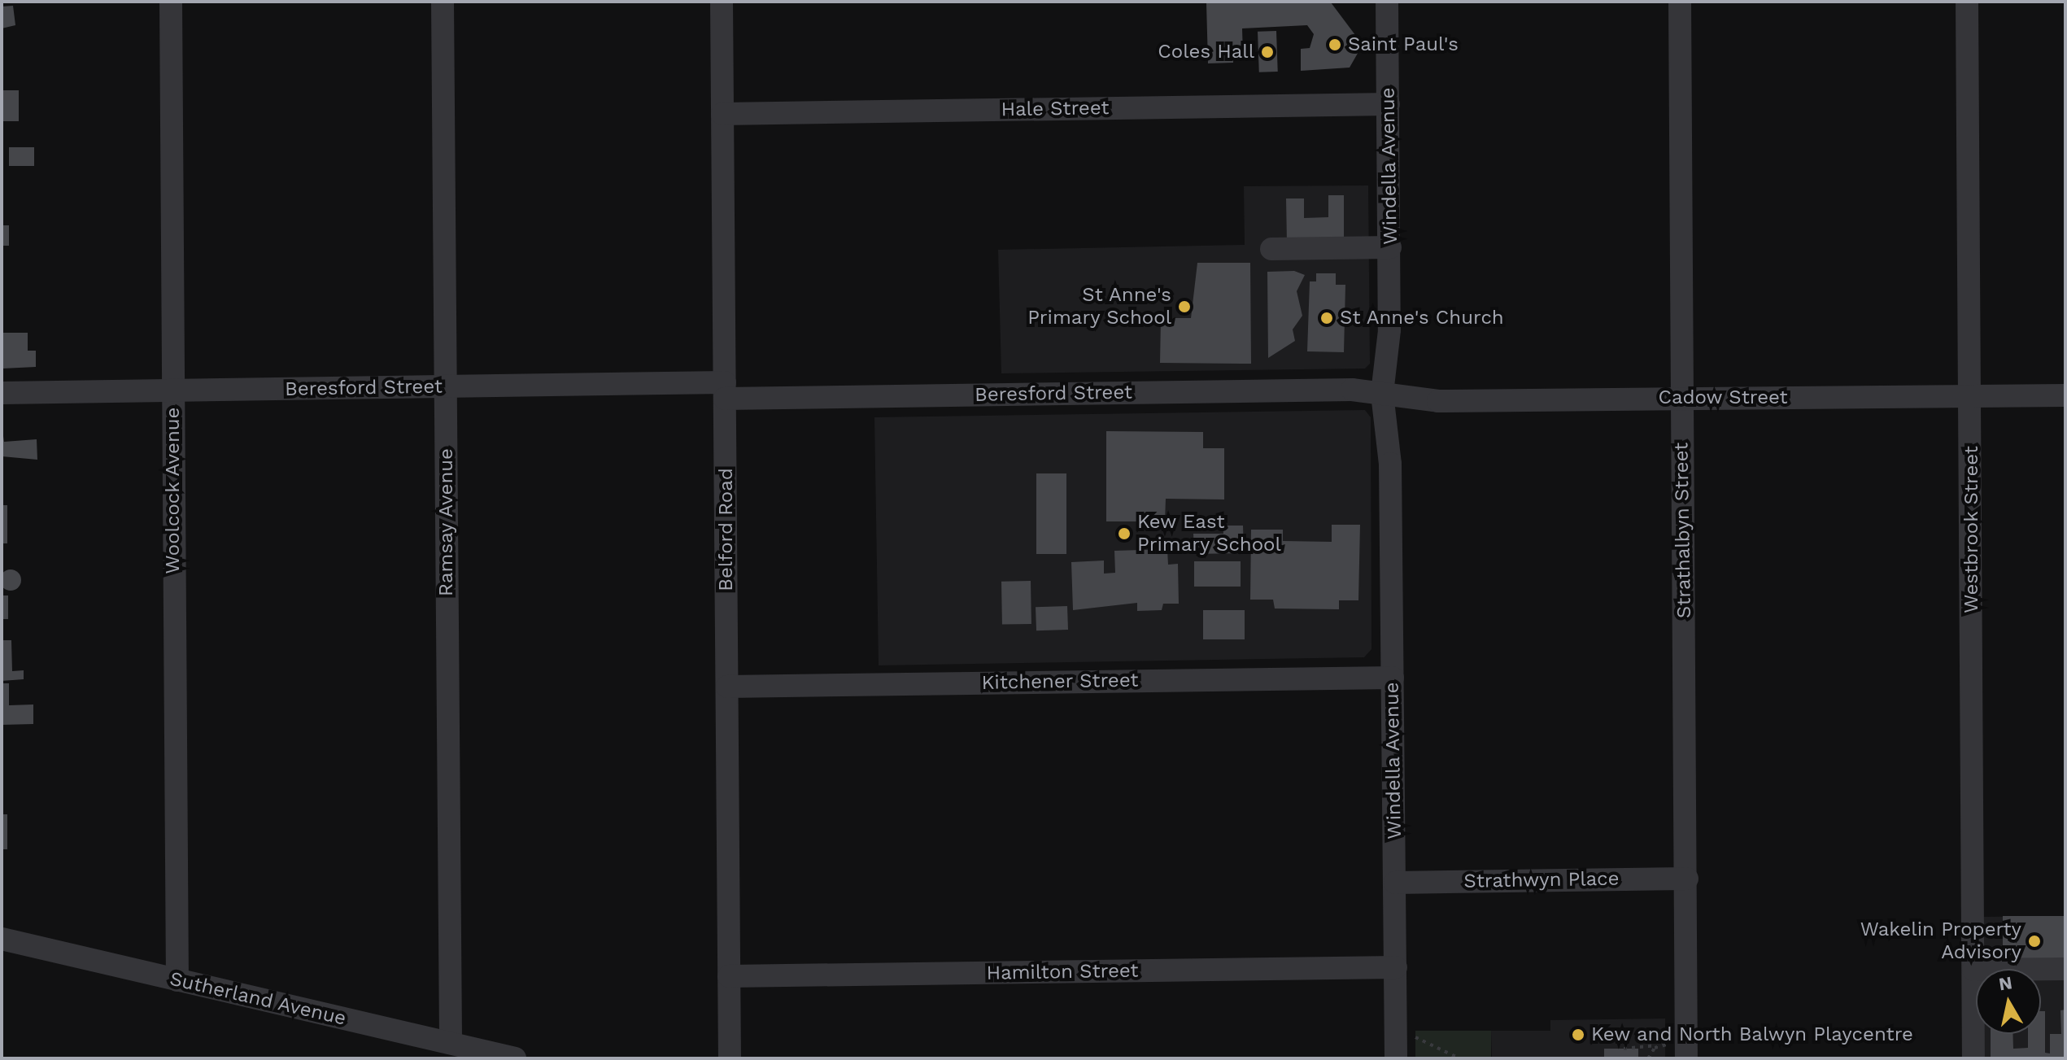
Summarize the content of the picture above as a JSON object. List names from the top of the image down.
{
  "streets": {
    "street": [
      "Hale Street",
      "Windella Avenue",
      "Beresford Street",
      "Cadow Street",
      "Woolcock Avenue",
      "Ramsay Avenue",
      "Belford Road",
      "Westbrook Street",
      "Strathalbyn Street",
      "Kitchener Street",
      "Strathwyn Place",
      "Hamilton Street",
      "Sutherland Avenue"
    ]
  },
  "crossings": [
    ["Hale Street", "Windella Avenue"],
    ["Hale Street", "Belford Road"],
    ["Windella Avenue", "Beresford Street"],
    ["Windella Avenue", "Cadow Street"],
    ["Windella Avenue", "Kitchener Street"],
    ["Windella Avenue", "Strathwyn Place"],
    ["Windella Avenue", "Hamilton Street"],
    ["Beresford Street", "Cadow Street"],
    ["Beresford Street", "Woolcock Avenue"],
    ["Beresford Street", "Ramsay Avenue"],
    ["Beresford Street", "Belford Road"],
    ["Cadow Street", "Westbrook Street"],
    ["Cadow Street", "Strathalbyn Street"],
    ["Woolcock Avenue", "Sutherland Avenue"],
    ["Ramsay Avenue", "Sutherland Avenue"],
    ["Belford Road", "Kitchener Street"],
    ["Belford Road", "Hamilton Street"],
    ["Strathalbyn Street", "Strathwyn Place"]
  ],
  "places": [
    "Saint Paul's",
    "Coles Hall",
    "St Anne's Primary School",
    "St Anne's Church",
    "Kew East Primary School",
    "Wakelin Property Advisory",
    "Kew and North Balwyn Playcentre"
  ],
  "north": "top"
}
